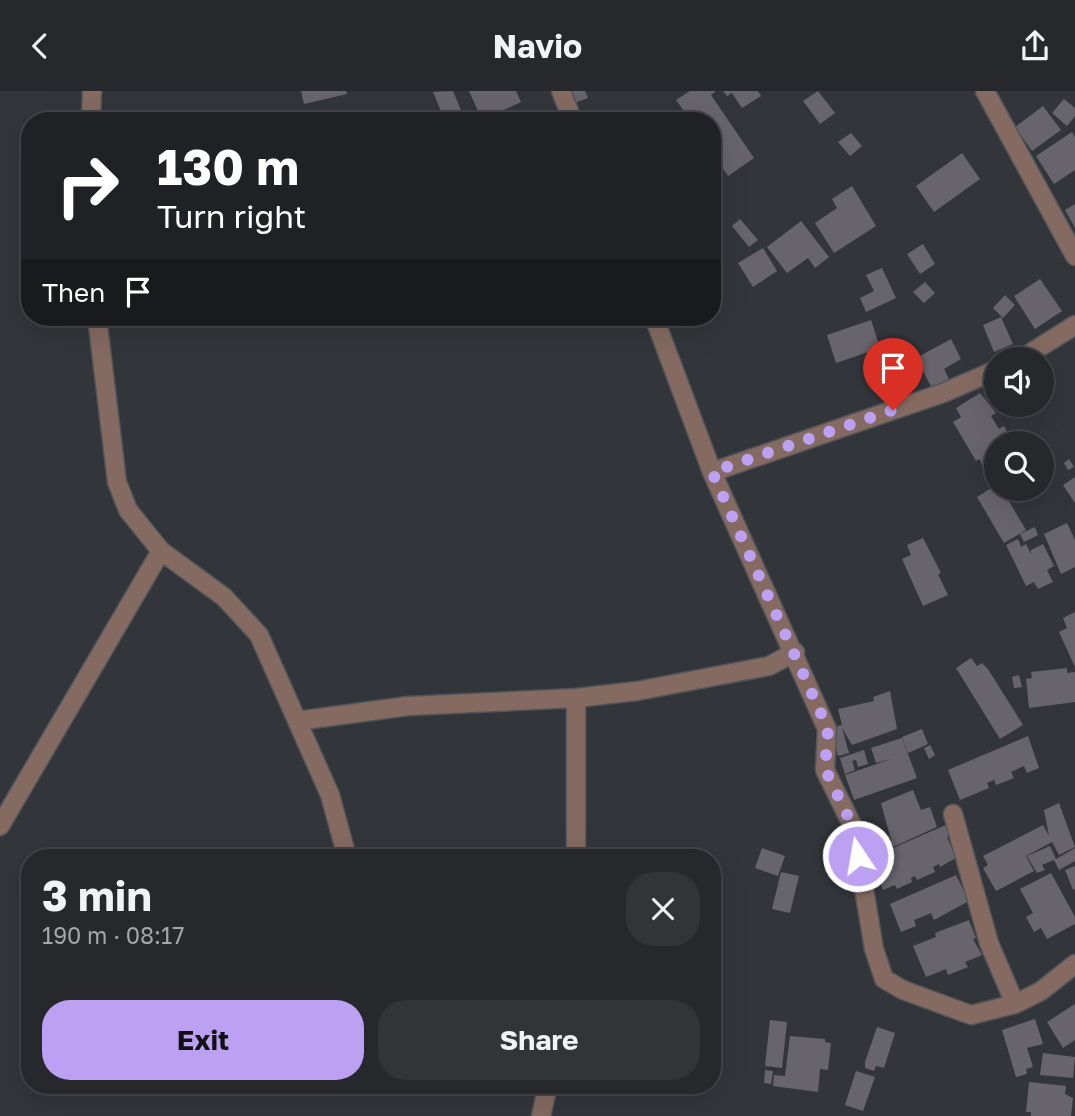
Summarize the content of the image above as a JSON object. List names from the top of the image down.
{
  "page": {
    "header": "Navio",
    "turn": ["130 m", "Turn right"],
    "then": "Then",
    "heading": ["3 min", "190 m · 08:17"],
    "buttons": ["Exit", "Share"]
  }
}
